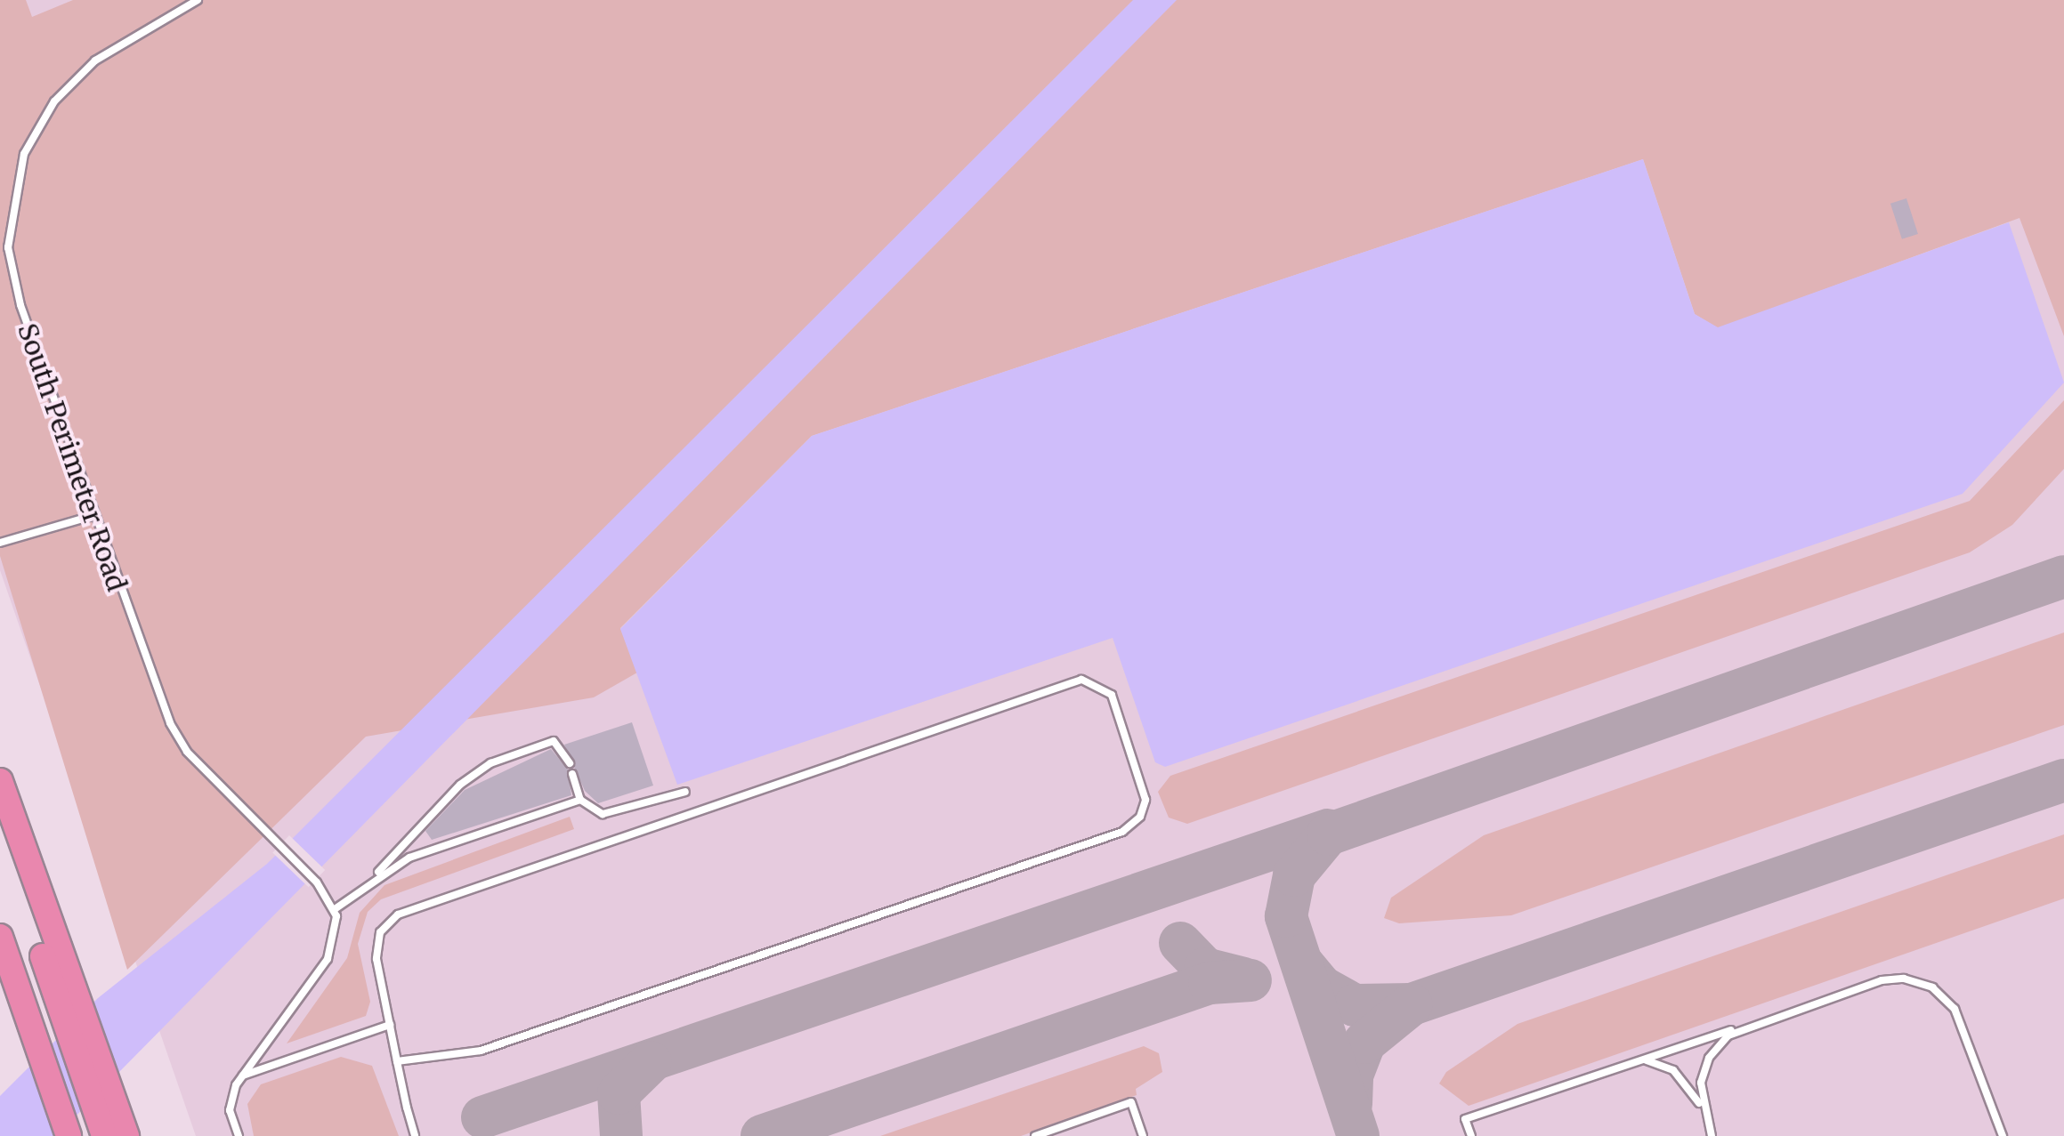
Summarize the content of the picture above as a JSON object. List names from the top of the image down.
{
  "streets": {
    "lane": ["South Perimeter Road"]
  }
}
